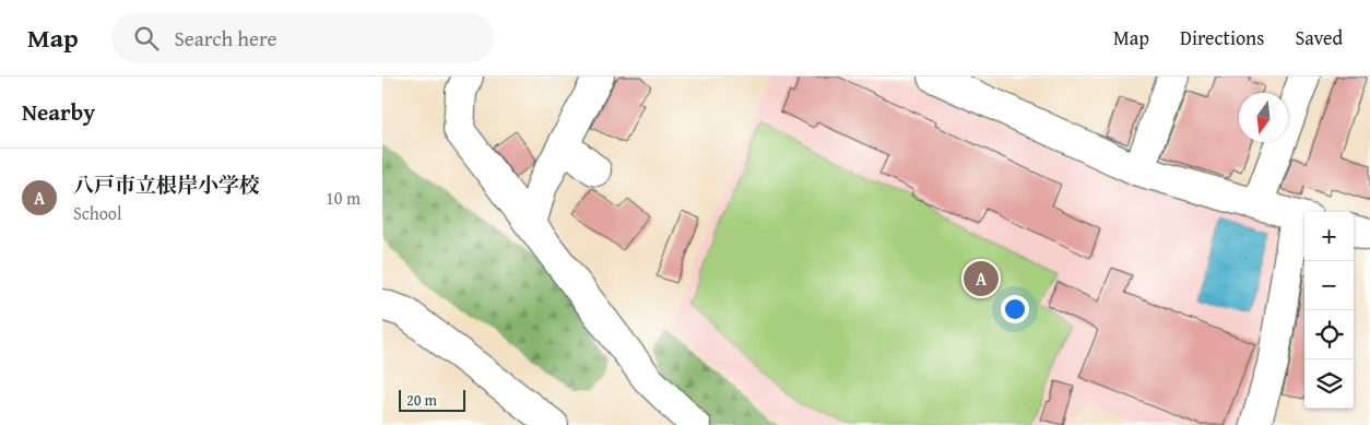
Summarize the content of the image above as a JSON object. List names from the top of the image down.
{
  "scale_bar": "20 m",
  "north": "bottom",
  "page": {
    "header": "Map",
    "search": "Search here",
    "nav": ["Map", "Directions", "Saved"],
    "heading": "Nearby",
    "list": [
      {
        "mark": "A",
        "name": "八戸市立根岸小学校",
        "note": "School",
        "value": "10 m"
      }
    ],
    "map_buttons": ["+", "−"],
    "pins": "A",
    "scale": "20 m"
  }
}
